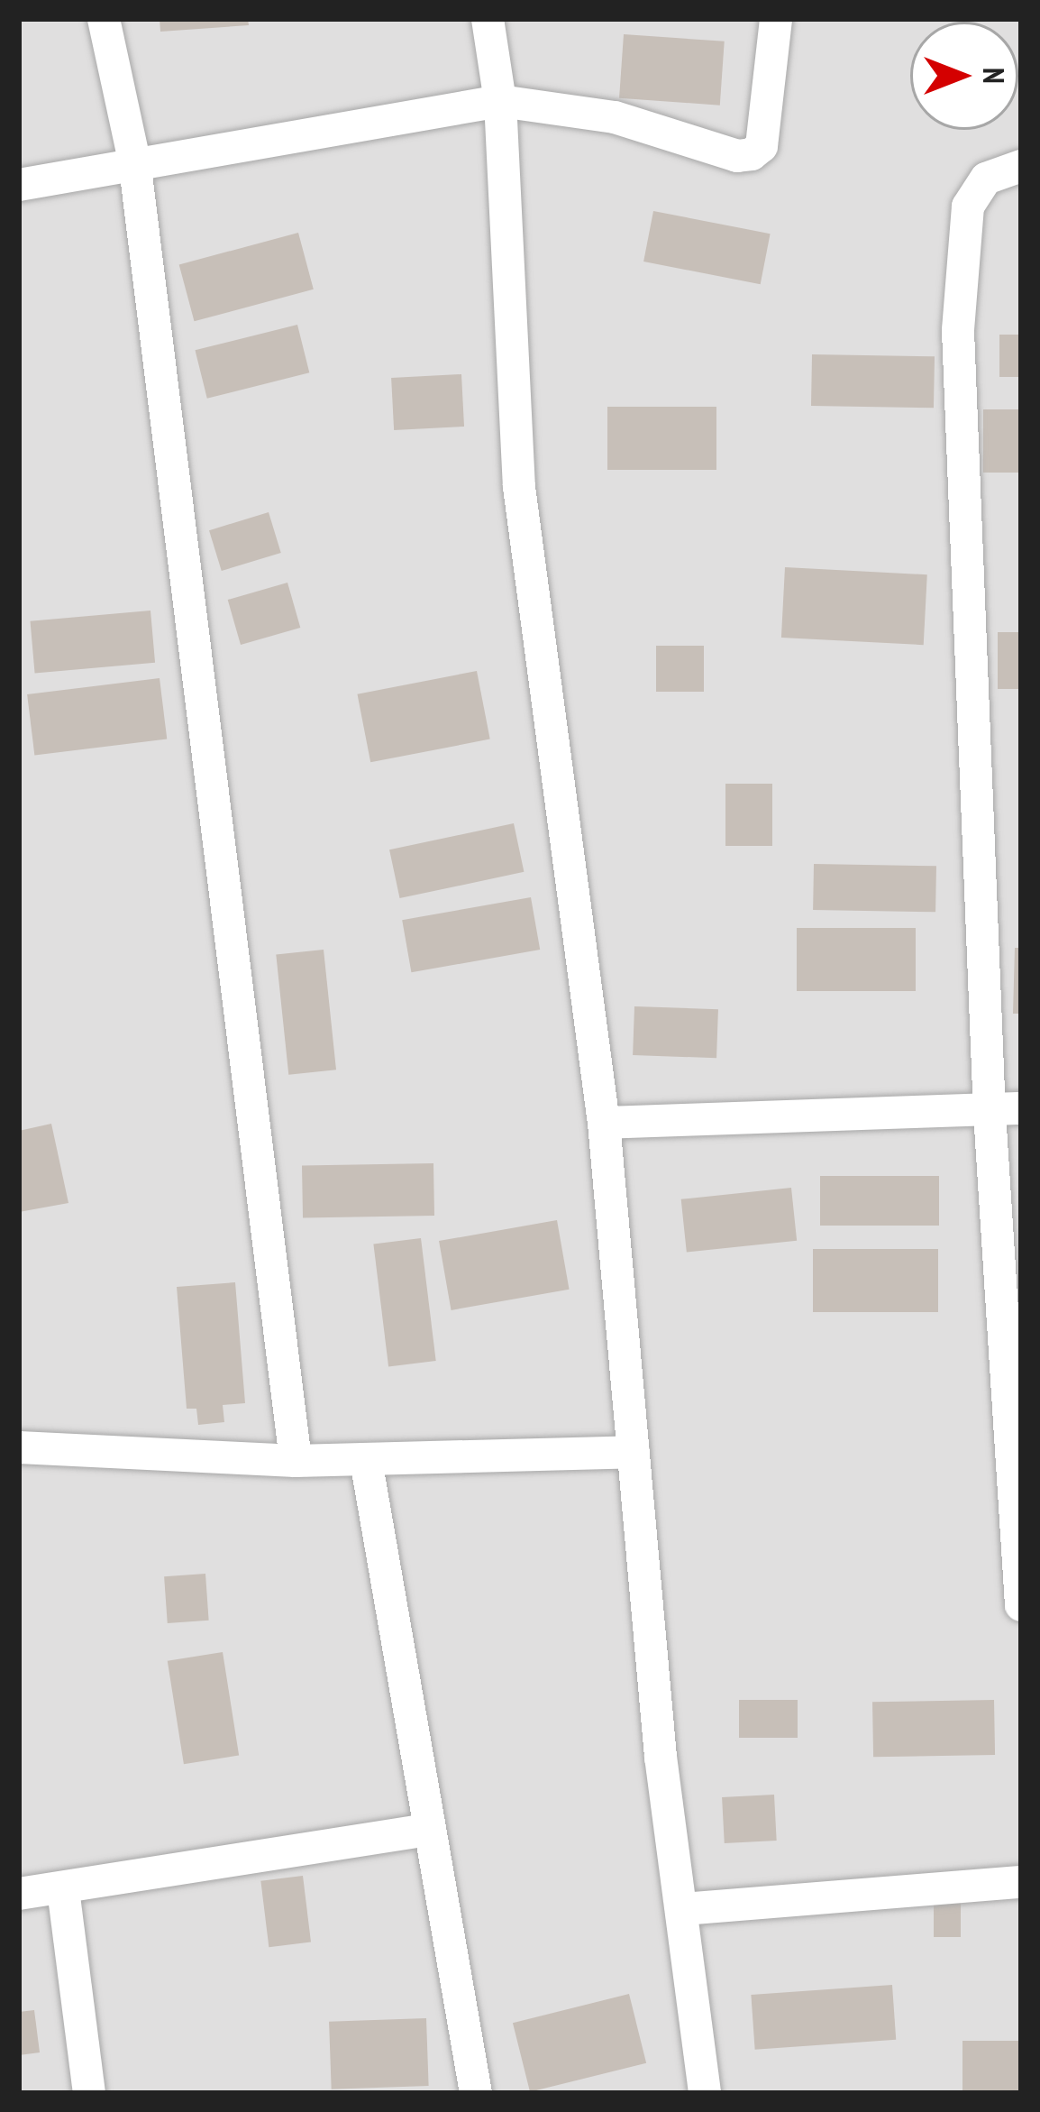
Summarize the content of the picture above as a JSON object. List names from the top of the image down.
{
  "north": "right"
}
